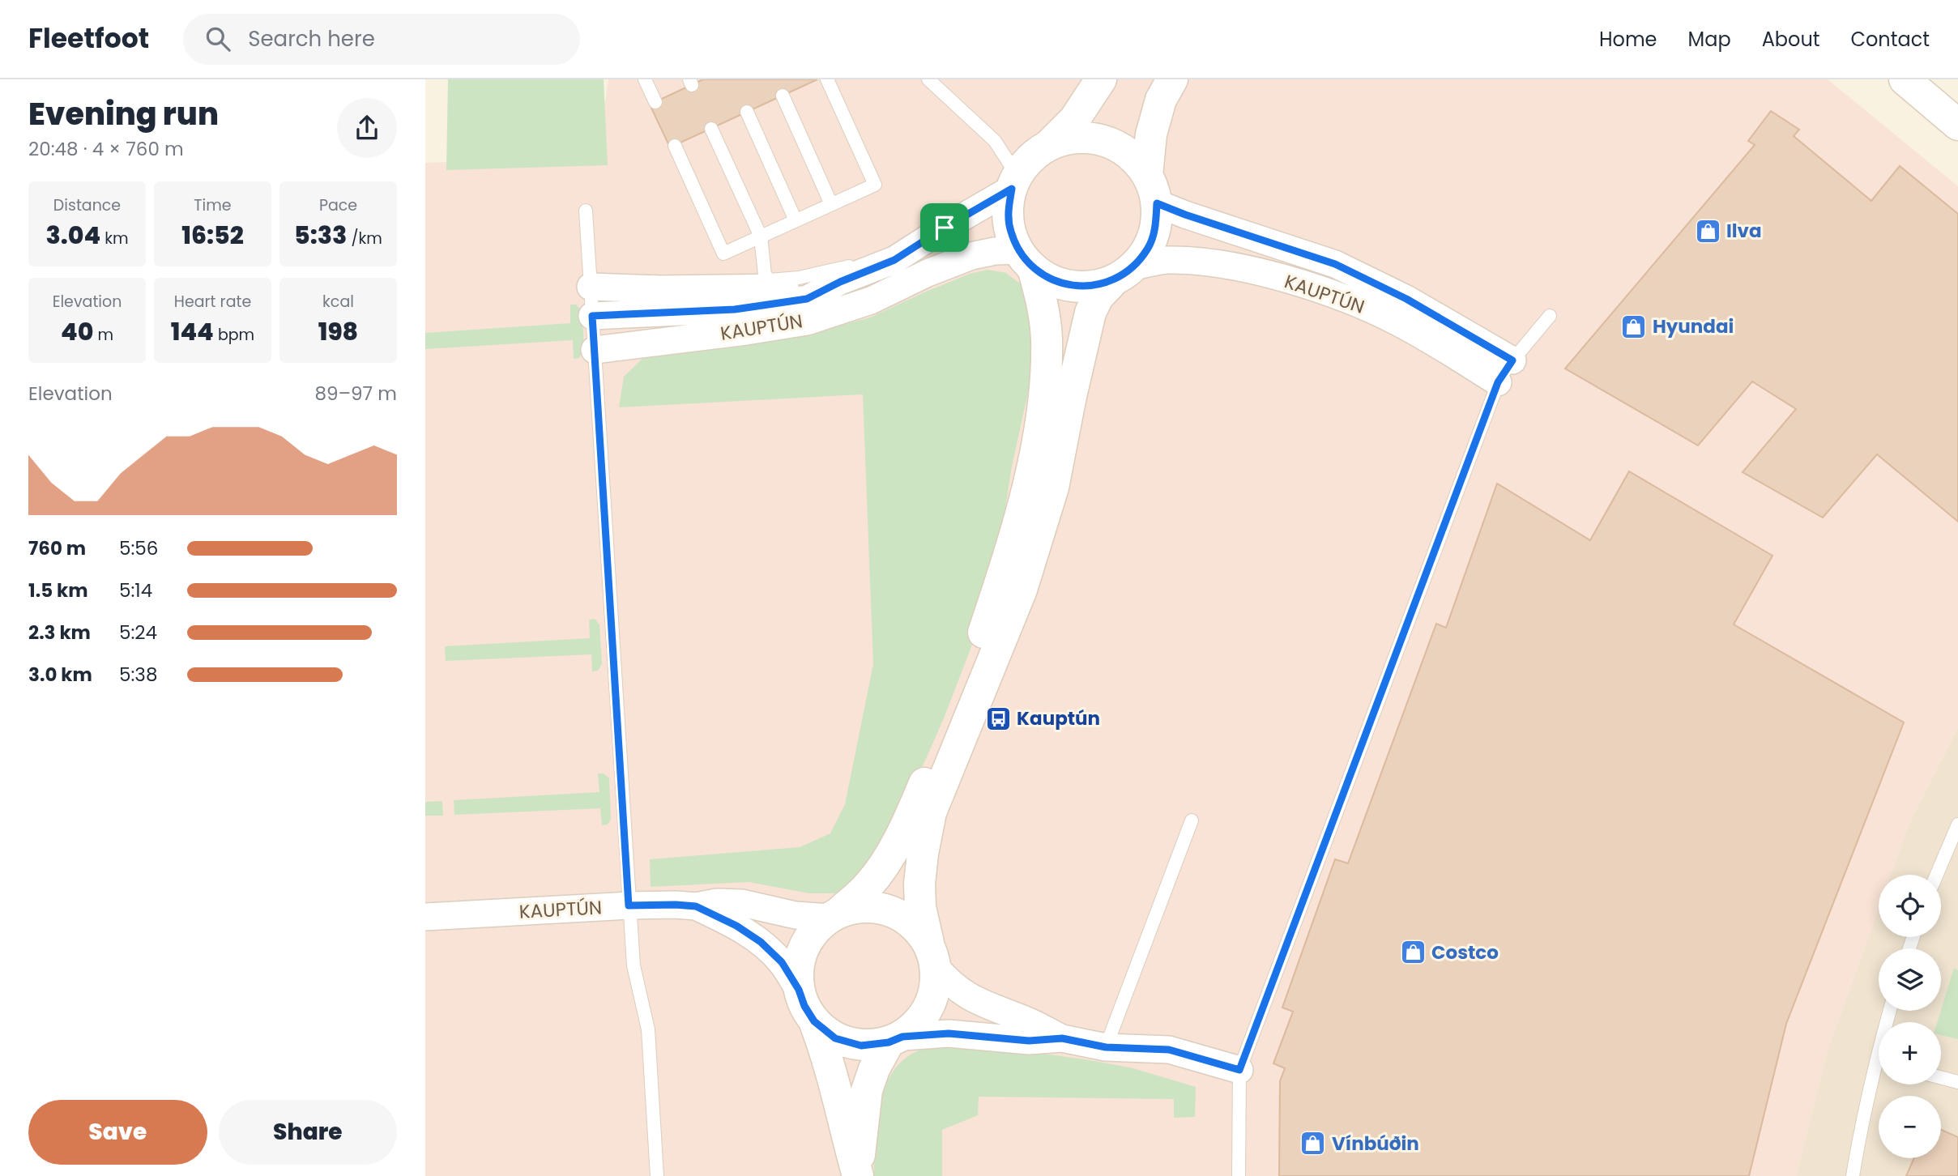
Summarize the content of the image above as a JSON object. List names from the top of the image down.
{
  "streets": {
    "street": ["KAUPTÚN"]
  },
  "places": {
    "shop": [
      "Ilva",
      "Hyundai",
      "Costco",
      "Vínbúðin"
    ],
    "bus stop": ["Kauptún"]
  },
  "page": {
    "header": "Fleetfoot",
    "search": "Search here",
    "nav": [
      "Home",
      "Map",
      "About",
      "Contact"
    ],
    "heading": ["Evening run", "20:48 · 4 × 760 m"],
    "stats": [
      ["Distance", "3.04 km"],
      ["Time", "16:52"],
      ["Pace", "5:33 /km"],
      ["Elevation", "40 m"],
      ["Heart rate", "144 bpm"],
      ["kcal", "198"]
    ],
    "chart": ["Elevation", "89–97 m"],
    "list": [
      {
        "name": "760 m",
        "note": "5:56"
      },
      {
        "name": "1.5 km",
        "note": "5:14"
      },
      {
        "name": "2.3 km",
        "note": "5:24"
      },
      {
        "name": "3.0 km",
        "note": "5:38"
      }
    ],
    "map_buttons": ["+", "−"],
    "buttons": ["Save", "Share"]
  }
}
